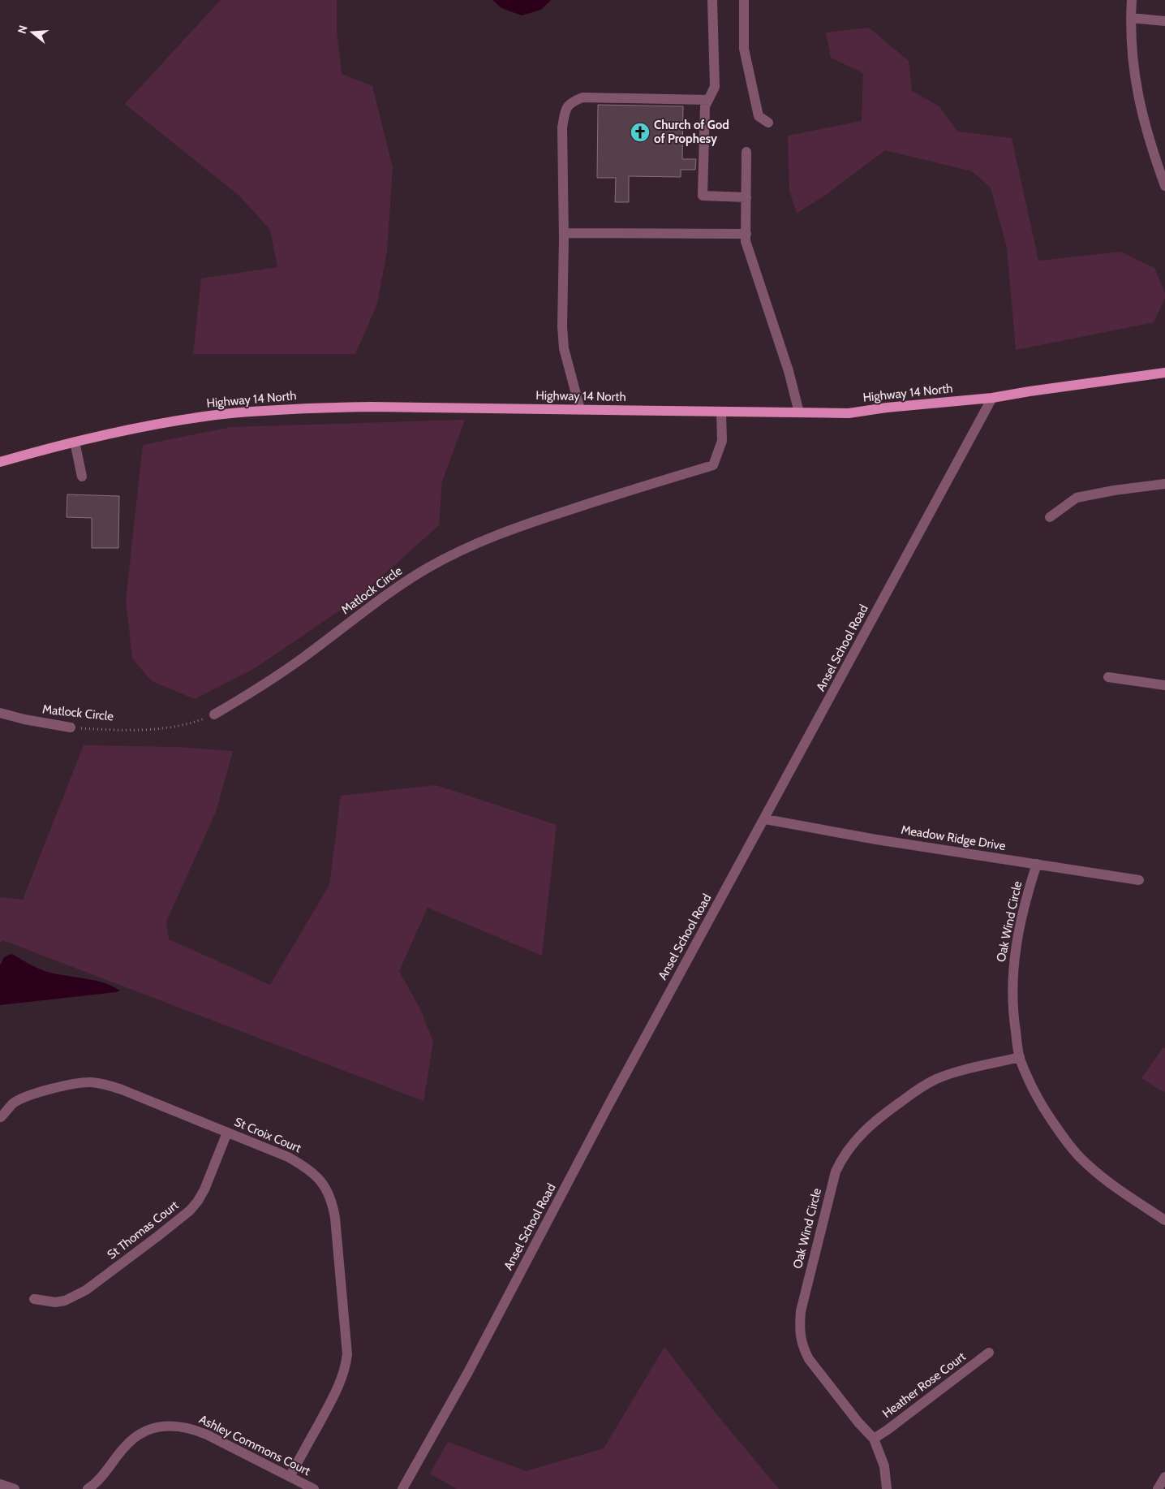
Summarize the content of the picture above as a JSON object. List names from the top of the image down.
{
  "streets": {
    "main road": ["Highway 14 North"],
    "street": [
      "Matlock Circle",
      "Ansel School Road",
      "Meadow Ridge Drive",
      "Oak Wind Circle",
      "St Croix Court",
      "St Thomas Court",
      "Heather Rose Court",
      "Ashley Commons Court"
    ]
  },
  "crossings": [
    ["Highway 14 North", "Matlock Circle"],
    ["Highway 14 North", "Ansel School Road"],
    ["Ansel School Road", "Meadow Ridge Drive"],
    ["Meadow Ridge Drive", "Oak Wind Circle"],
    ["Oak Wind Circle", "Heather Rose Court"],
    ["St Croix Court", "St Thomas Court"],
    ["St Croix Court", "Ashley Commons Court"]
  ],
  "places": {
    "church": ["Church of God of Prophesy"]
  },
  "north": "left"
}
